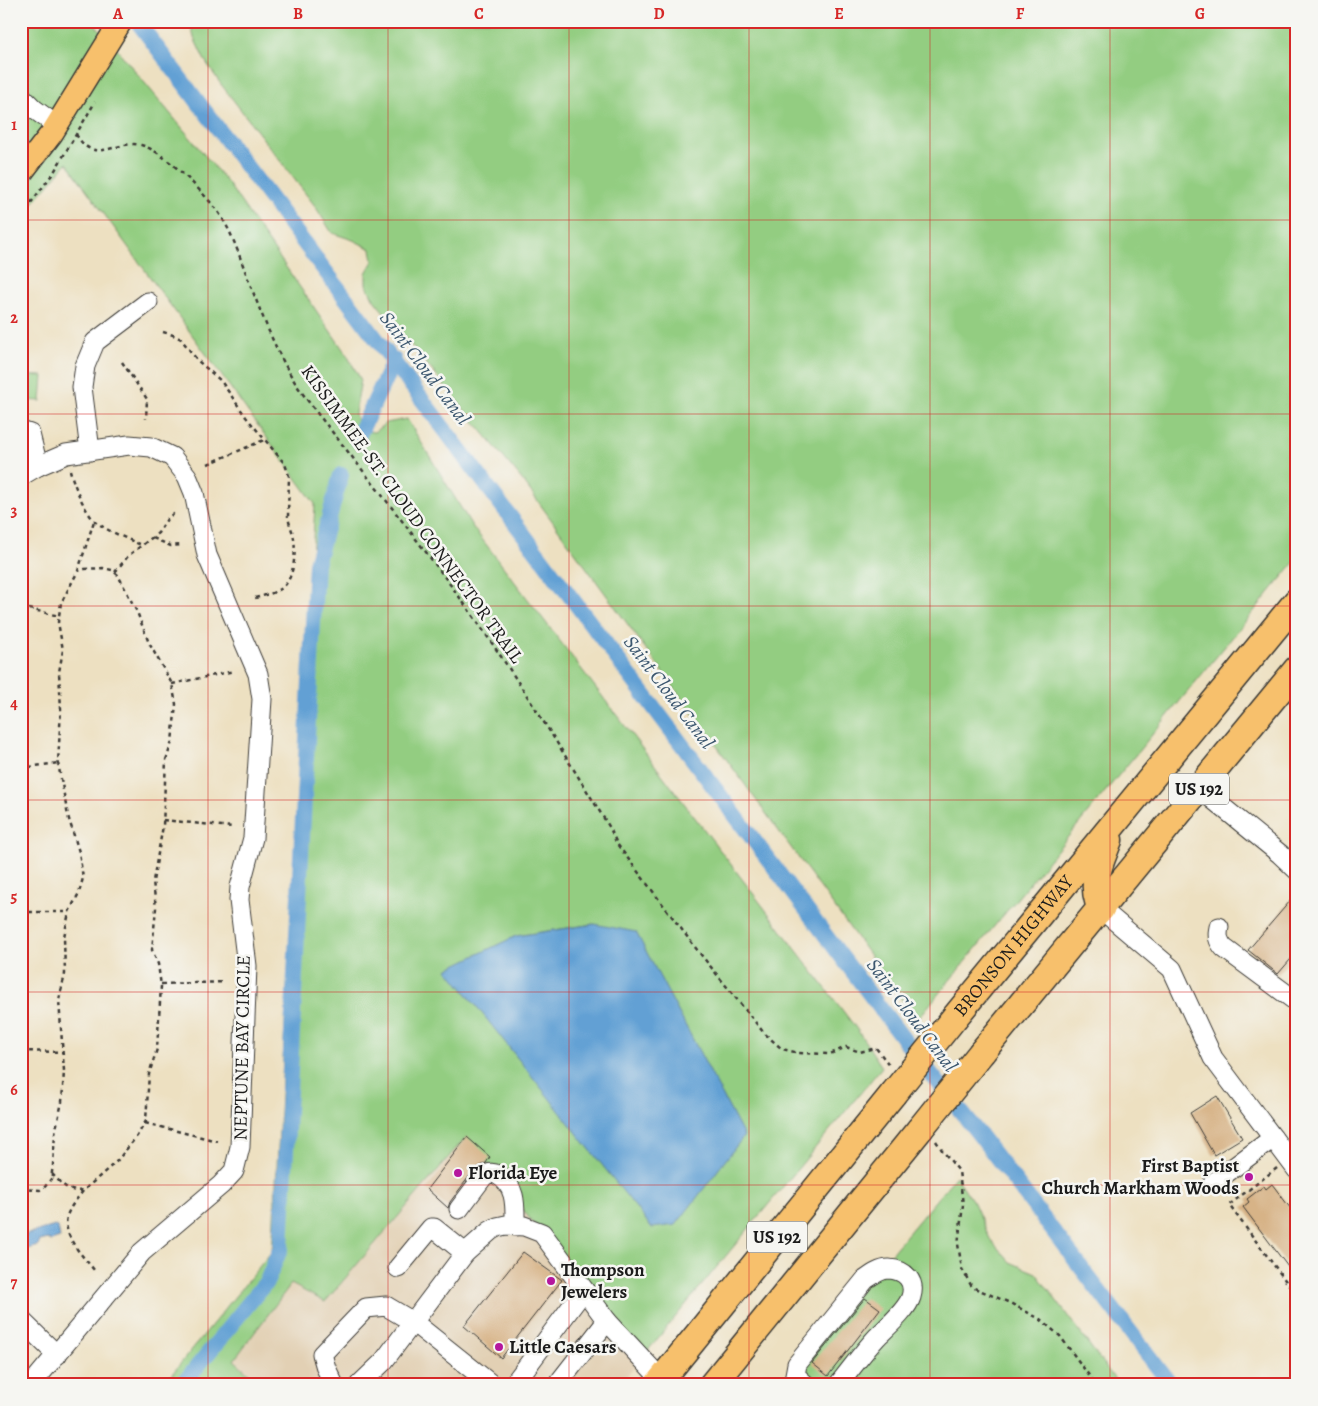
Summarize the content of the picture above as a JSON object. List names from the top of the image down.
{
  "streets": {
    "highway": ["US 192", "BRONSON HIGHWAY"],
    "street": ["NEPTUNE BAY CIRCLE"],
    "path": ["KISSIMMEE-ST. CLOUD CONNECTOR TRAIL"]
  },
  "water": ["Saint Cloud Canal"],
  "places": [
    "Florida Eye",
    "First Baptist Church Markham Woods",
    "Thompson Jewelers",
    "Little Caesars"
  ],
  "grid": {
    "columns": [
      "A",
      "B",
      "C",
      "D",
      "E",
      "F",
      "G"
    ],
    "rows": [
      "1",
      "2",
      "3",
      "4",
      "5",
      "6",
      "7"
    ]
  }
}
